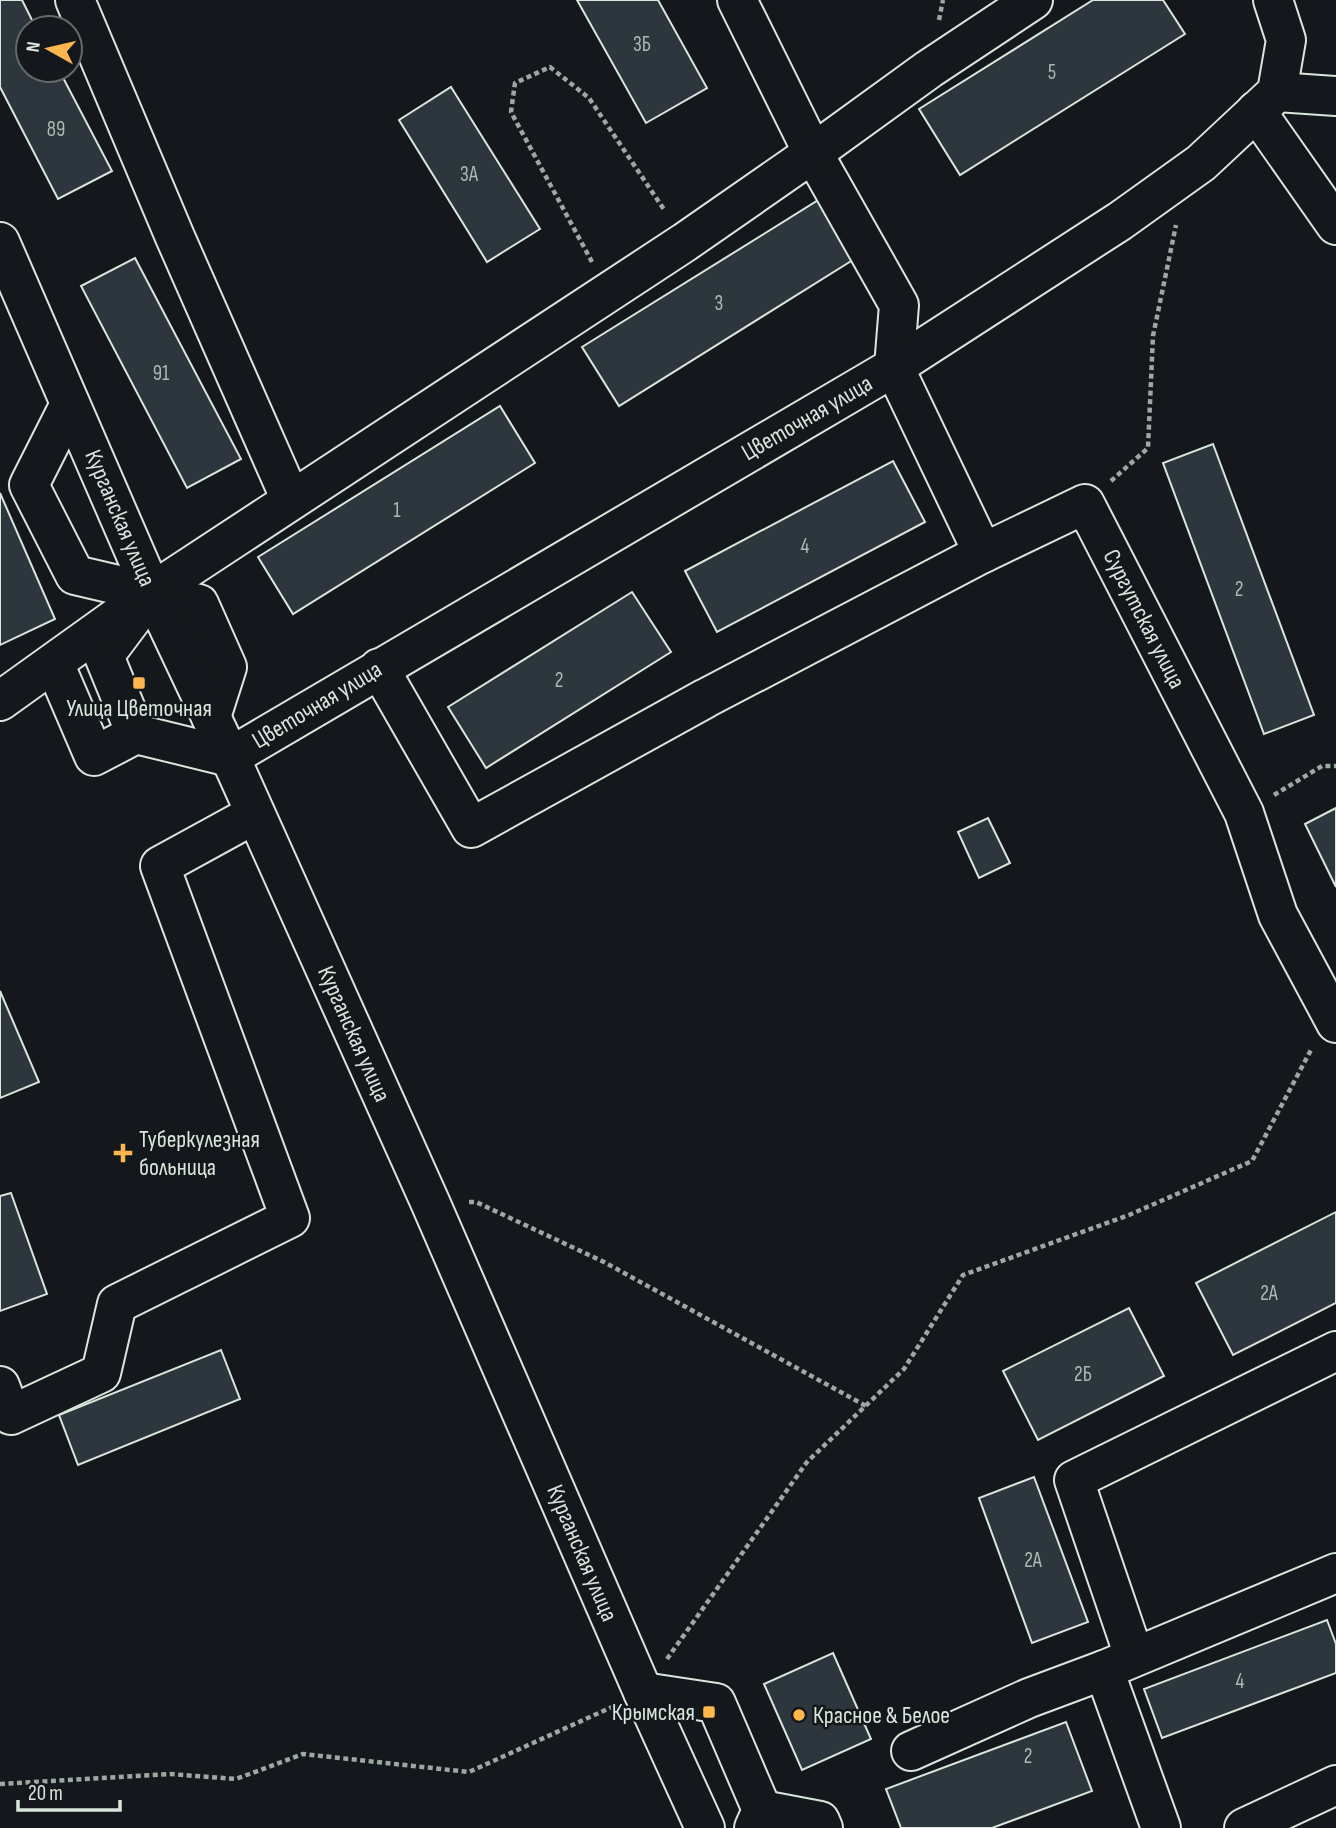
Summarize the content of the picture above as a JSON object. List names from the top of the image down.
{
  "streets": {
    "street": ["Цветочная улица", "Курганская улица", "Сургутская улица"]
  },
  "crossings": [
    ["Цветочная улица", "Курганская улица"]
  ],
  "places": {
    "transit": ["Улица Цветочная", "Крымская"],
    "health": ["Туберкулезная больница"],
    "other": ["Красное & Белое"]
  },
  "house_numbers": [
    "3Б",
    "5",
    "89",
    "3А",
    "3",
    "91",
    "1",
    "4",
    "2",
    "2",
    "2А",
    "2Б",
    "2А",
    "4",
    "2"
  ],
  "scale_bar": "20 m",
  "north": "left"
}
